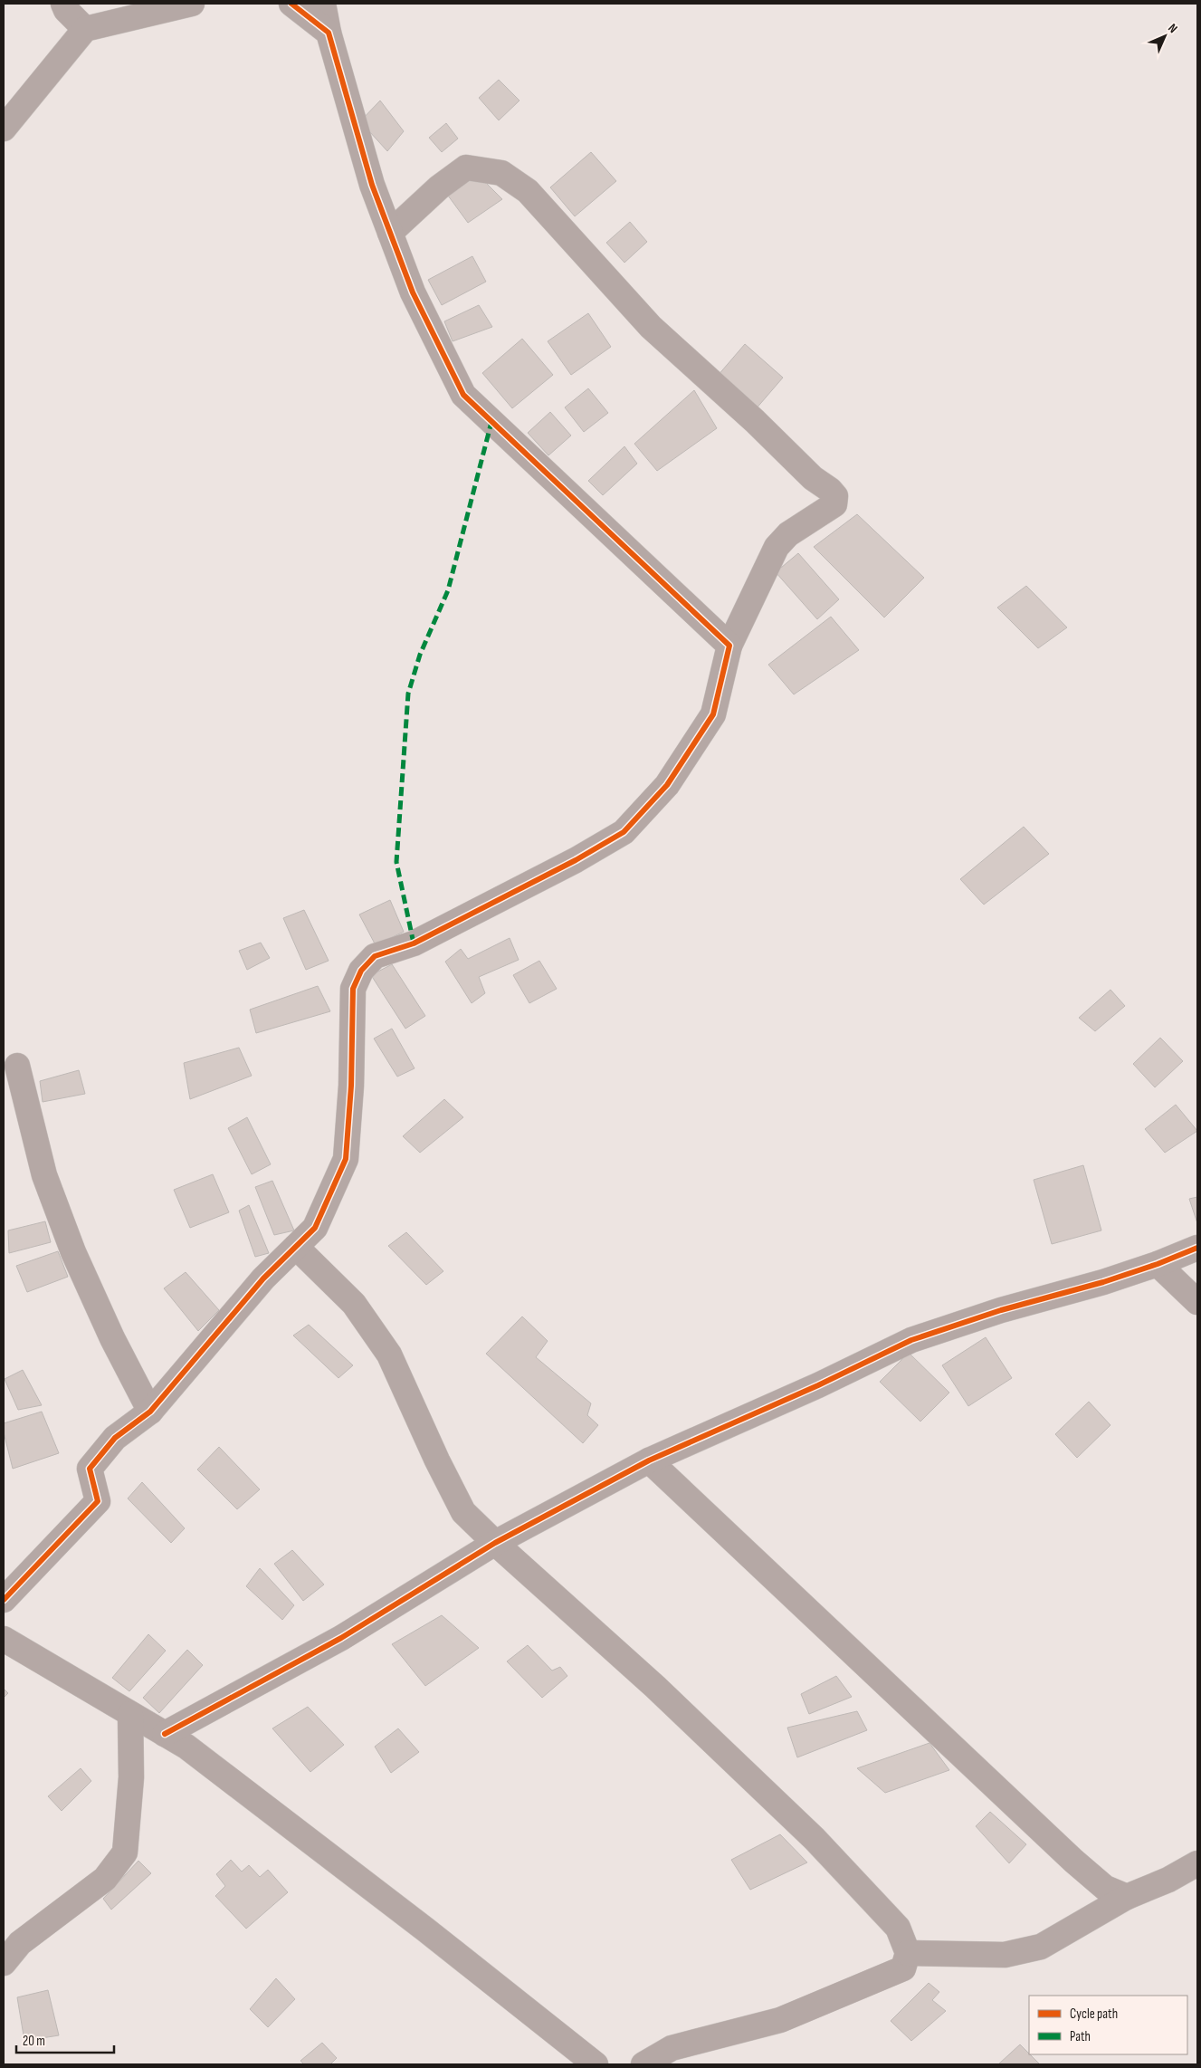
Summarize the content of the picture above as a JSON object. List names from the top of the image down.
{
  "legend": ["Cycle path", "Path"],
  "scale_bar": "20 m",
  "north": "top right"
}
